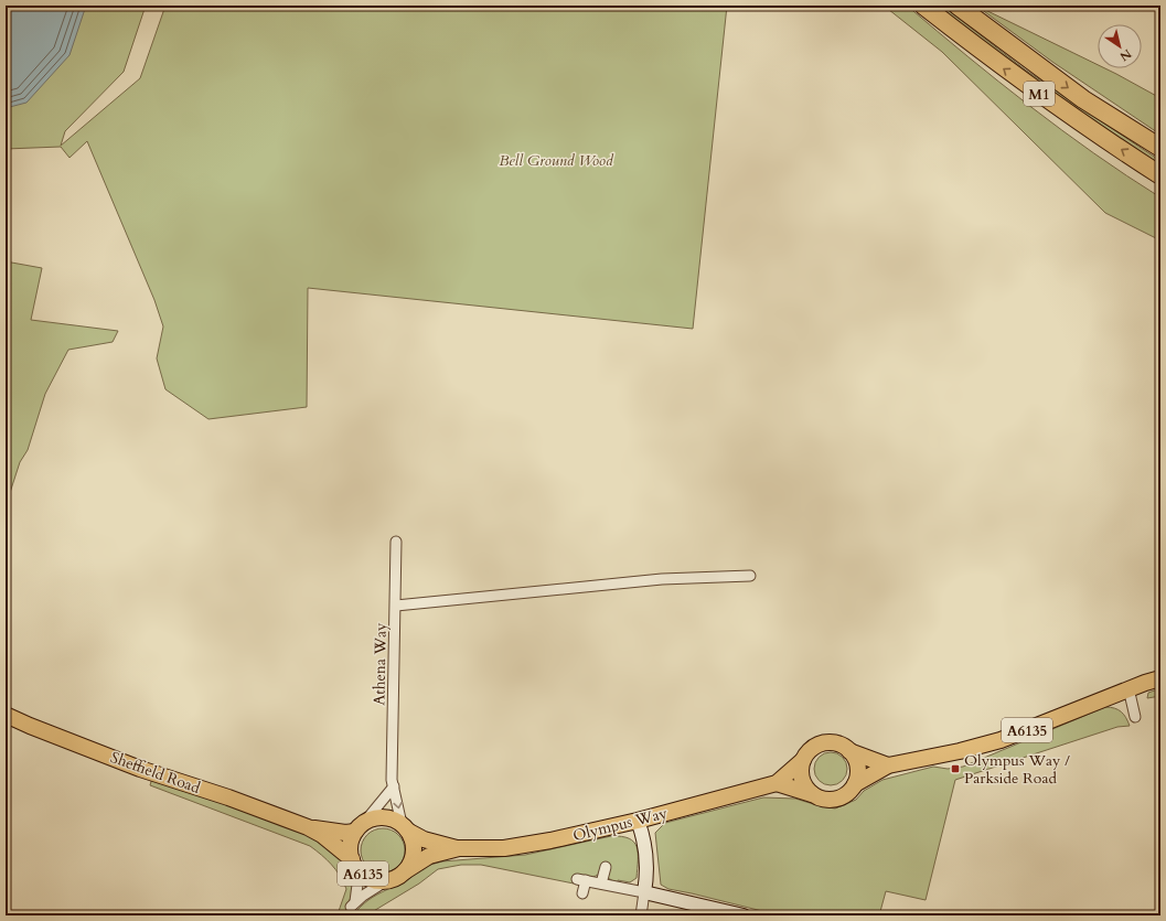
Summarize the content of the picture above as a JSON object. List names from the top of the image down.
{
  "streets": {
    "highway": ["M1"],
    "main road": ["A6135", "Sheffield Road", "Olympus Way"],
    "street": ["Athena Way"]
  },
  "crossings": [
    ["Athena Way", "A6135"],
    ["Athena Way", "Sheffield Road"],
    ["Athena Way", "Olympus Way"],
    ["A6135", "Sheffield Road"],
    ["A6135", "Olympus Way"],
    ["Sheffield Road", "Olympus Way"]
  ],
  "parks": ["Bell Ground Wood"],
  "places": {
    "transit": ["Olympus Way / Parkside Road"]
  },
  "north": "bottom right"
}
